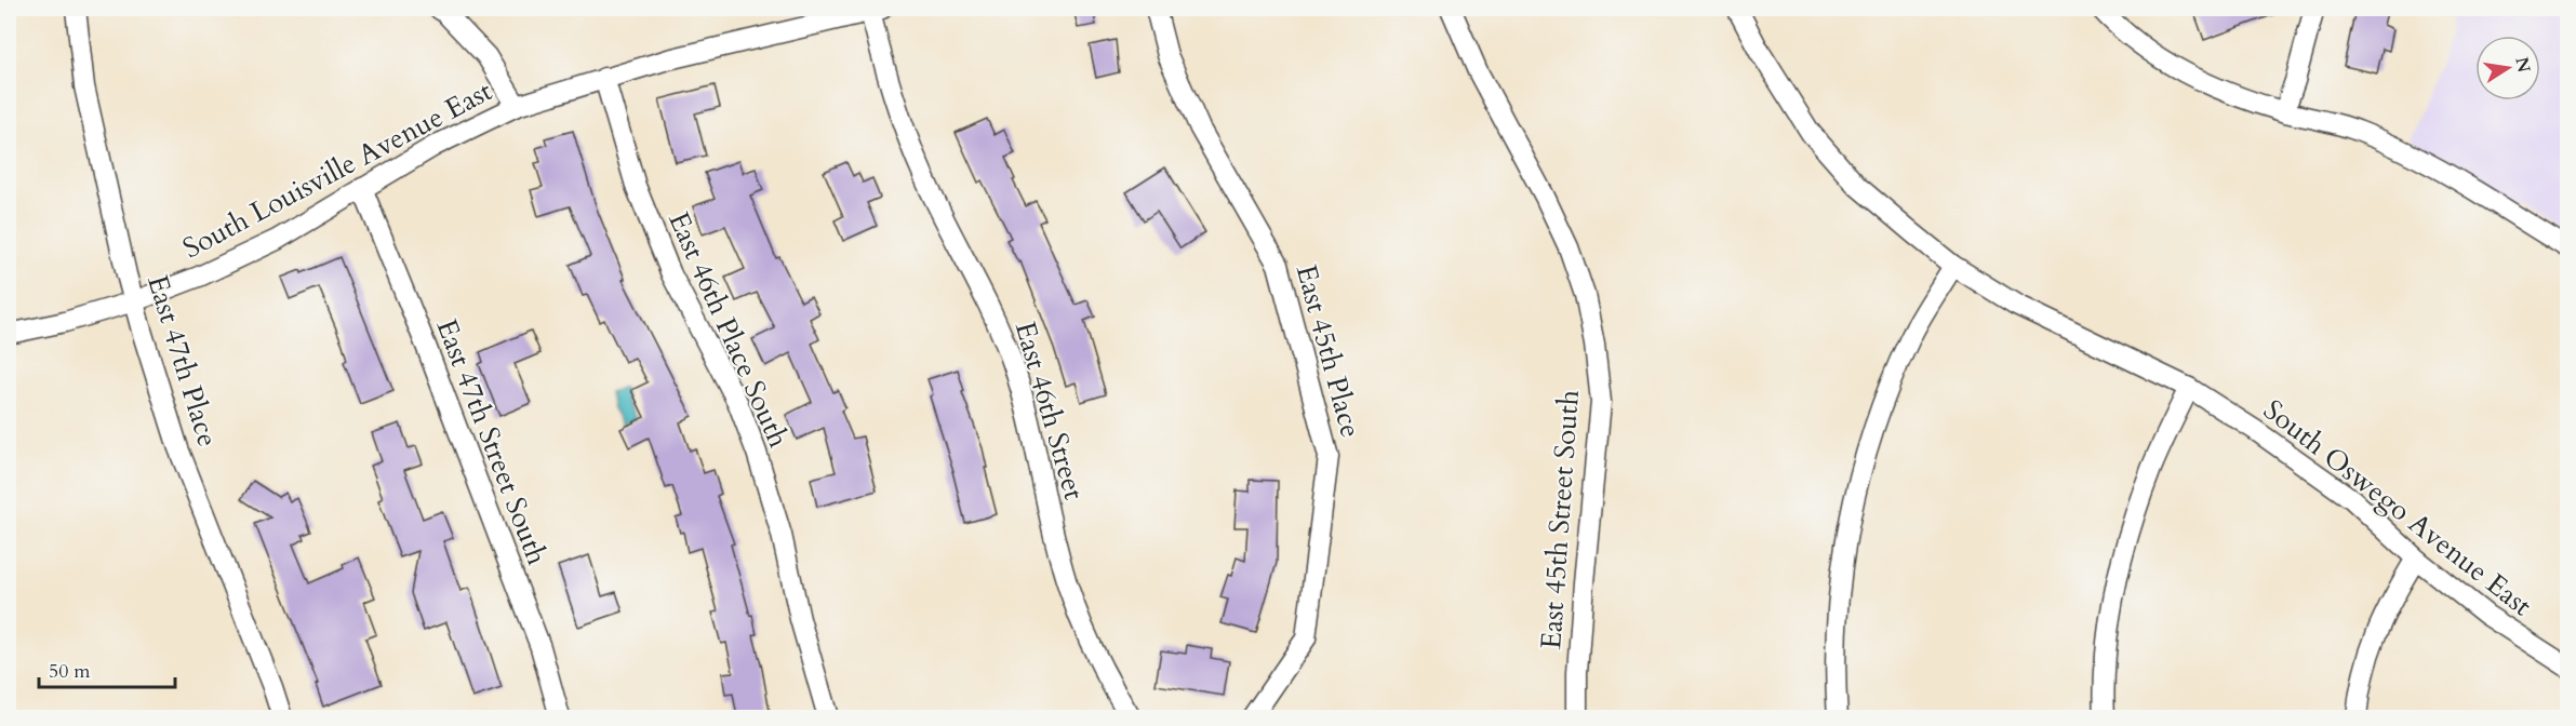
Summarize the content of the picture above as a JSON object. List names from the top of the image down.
{
  "streets": {
    "street": [
      "South Louisville Avenue East",
      "East 46th Place South",
      "East 45th Place",
      "East 47th Place",
      "East 46th Street",
      "East 47th Street South",
      "South Oswego Avenue East",
      "East 45th Street South"
    ]
  },
  "crossings": [
    ["South Louisville Avenue East", "East 46th Place South"],
    ["South Louisville Avenue East", "East 47th Place"],
    ["South Louisville Avenue East", "East 46th Street"],
    ["South Louisville Avenue East", "East 47th Street South"]
  ],
  "scale_bar": "50 m",
  "north": "right"
}
